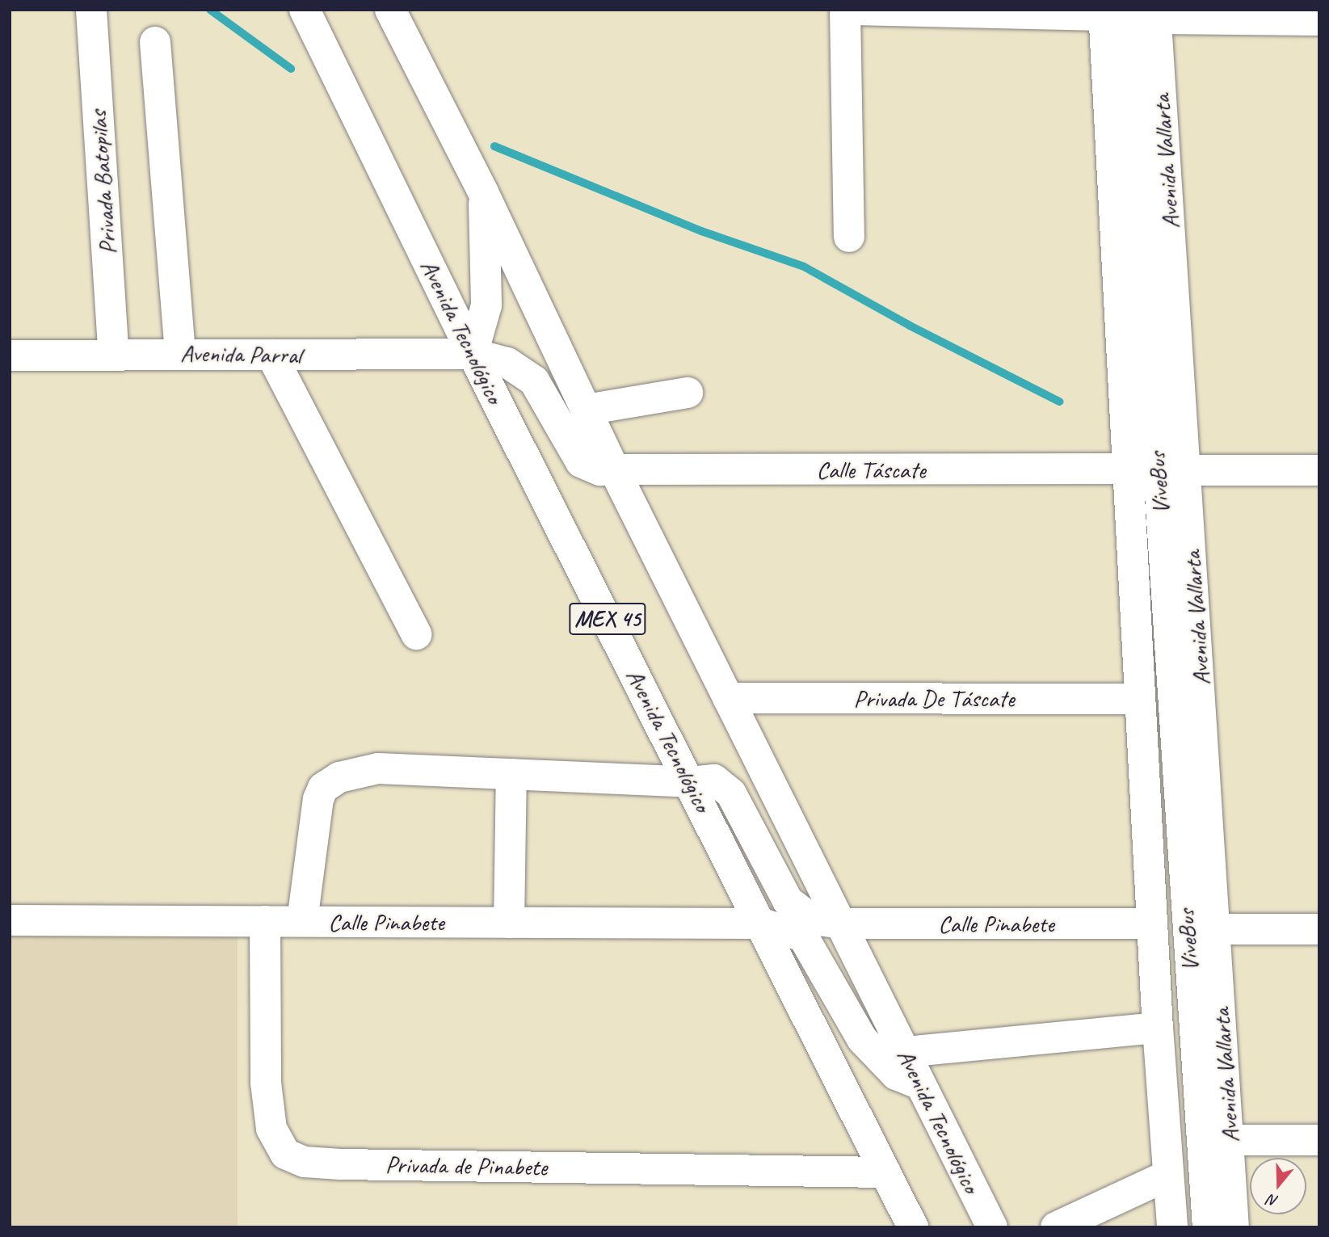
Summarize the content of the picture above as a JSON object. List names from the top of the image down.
{
  "streets": {
    "main road": [
      "Avenida Vallarta",
      "Privada Batopilas",
      "Avenida Tecnológico",
      "Avenida Parral",
      "Calle Táscate",
      "ViveBus",
      "MEX 45",
      "Privada De Táscate",
      "Calle Pinabete",
      "Privada de Pinabete"
    ]
  },
  "crossings": [
    ["Avenida Vallarta", "ViveBus"],
    ["Privada Batopilas", "Avenida Parral"],
    ["Avenida Tecnológico", "Avenida Parral"],
    ["Avenida Tecnológico", "Calle Táscate"],
    ["Avenida Tecnológico", "Privada De Táscate"],
    ["Avenida Tecnológico", "Calle Pinabete"],
    ["Avenida Tecnológico", "Privada de Pinabete"],
    ["Avenida Parral", "Calle Táscate"],
    ["Calle Pinabete", "Privada de Pinabete"]
  ],
  "north": "bottom"
}
